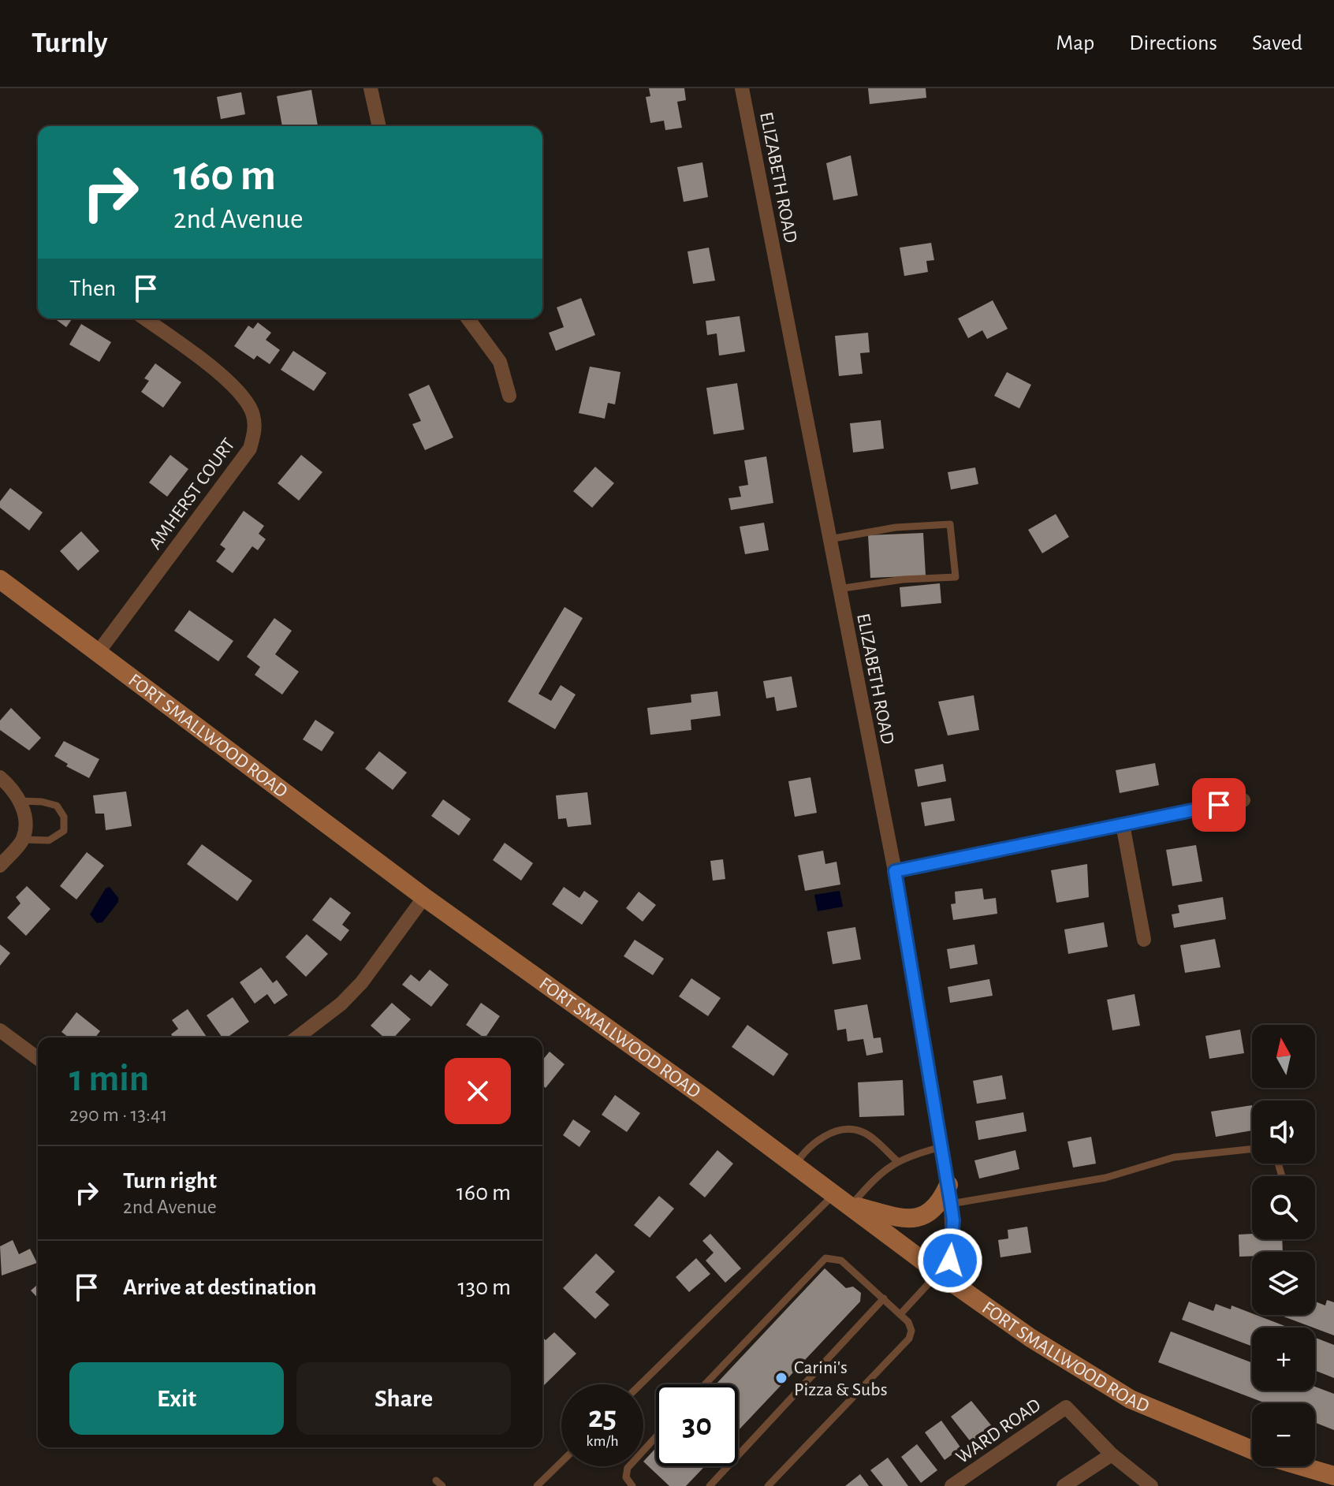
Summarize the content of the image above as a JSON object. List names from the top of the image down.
{
  "streets": {
    "main road": ["FORT SMALLWOOD ROAD"],
    "street": ["ELIZABETH ROAD", "AMHERST COURT", "WARD ROAD"]
  },
  "crossings": [
    ["ELIZABETH ROAD", "FORT SMALLWOOD ROAD"],
    ["AMHERST COURT", "FORT SMALLWOOD ROAD"]
  ],
  "places": ["Carini's Pizza & Subs"],
  "north": "top",
  "page": {
    "header": "Turnly",
    "nav": ["Map", "Directions", "Saved"],
    "turn": ["160 m", "2nd Avenue"],
    "then": "Then",
    "map_buttons": ["+", "−"],
    "heading": ["1 min", "290 m · 13:41"],
    "list": [
      {
        "name": "Turn right",
        "note": "2nd Avenue",
        "value": "160 m"
      },
      {
        "name": "Arrive at destination",
        "value": "130 m"
      }
    ],
    "buttons": ["Exit", "Share"],
    "speed": "25 km/h",
    "limit": "30"
  }
}
